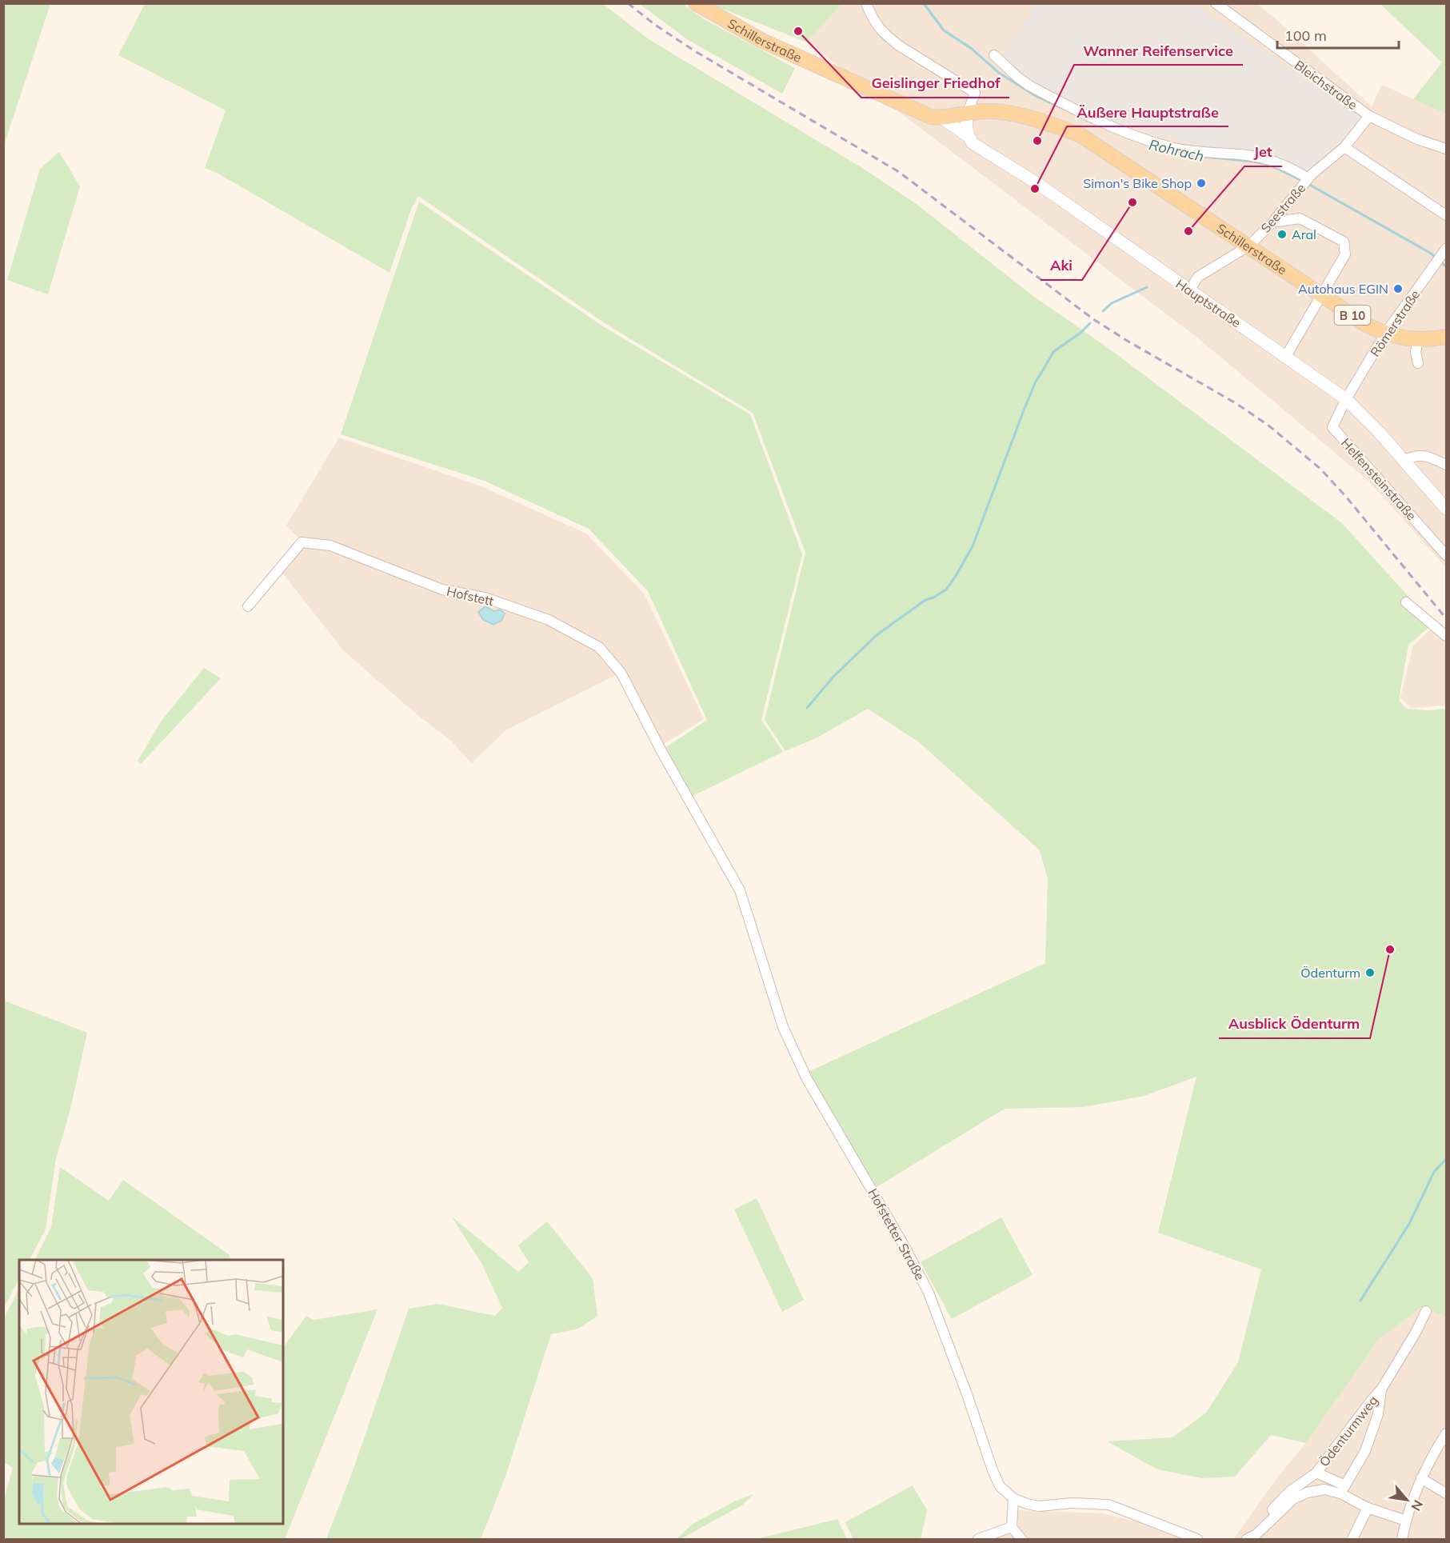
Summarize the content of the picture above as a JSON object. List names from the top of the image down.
{
  "streets": {
    "main road": ["Schillerstraße", "B 10"],
    "street": [
      "Bleichstraße",
      "Seestraße",
      "Hauptstraße",
      "Römerstraße",
      "Helfensteinstraße",
      "Hofstett",
      "Hofstetter Straße",
      "Ödenturmweg"
    ]
  },
  "crossings": [
    ["Schillerstraße", "Seestraße"],
    ["Schillerstraße", "Hauptstraße"],
    ["Schillerstraße", "B 10"],
    ["Schillerstraße", "Römerstraße"],
    ["Bleichstraße", "Seestraße"],
    ["Seestraße", "Hauptstraße"],
    ["Hauptstraße", "Römerstraße"],
    ["Hauptstraße", "Helfensteinstraße"],
    ["Römerstraße", "Helfensteinstraße"],
    ["Hofstett", "Hofstetter Straße"]
  ],
  "water": ["Rohrach"],
  "places": [
    "Geislinger Friedhof",
    "Wanner Reifenservice",
    "Simon's Bike Shop",
    "Äußere Hauptstraße",
    "Aki",
    "Jet",
    "Aral",
    "Autohaus EGIN",
    "Ausblick Ödenturm",
    "Ödenturm"
  ],
  "scale_bar": "100 m",
  "north": "bottom right"
}
